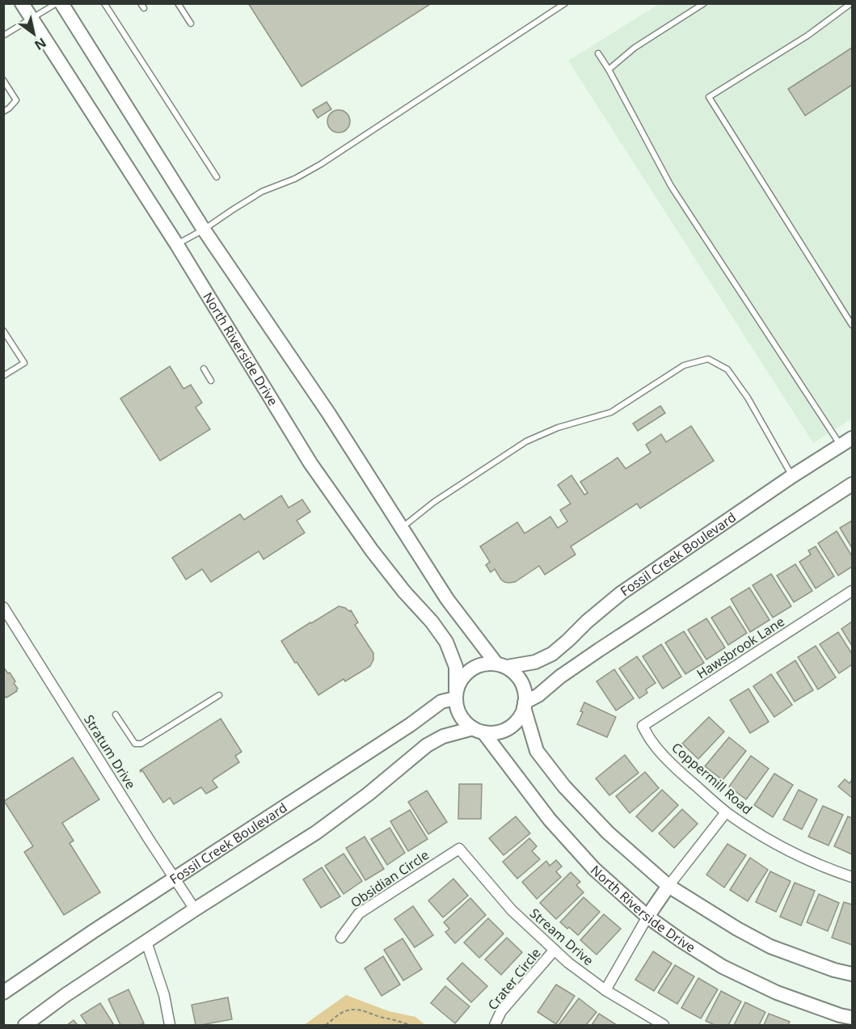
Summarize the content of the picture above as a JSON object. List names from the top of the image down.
{
  "streets": {
    "main road": ["North Riverside Drive", "Fossil Creek Boulevard"],
    "street": [
      "Hawsbrook Lane",
      "Stratum Drive",
      "Coppermill Road",
      "Obsidian Circle",
      "Stream Drive",
      "Crater Circle"
    ]
  },
  "crossings": [
    ["North Riverside Drive", "Fossil Creek Boulevard"],
    ["Fossil Creek Boulevard", "Stratum Drive"],
    ["Hawsbrook Lane", "Coppermill Road"],
    ["Obsidian Circle", "Stream Drive"],
    ["Stream Drive", "Crater Circle"]
  ],
  "north": "bottom right"
}
